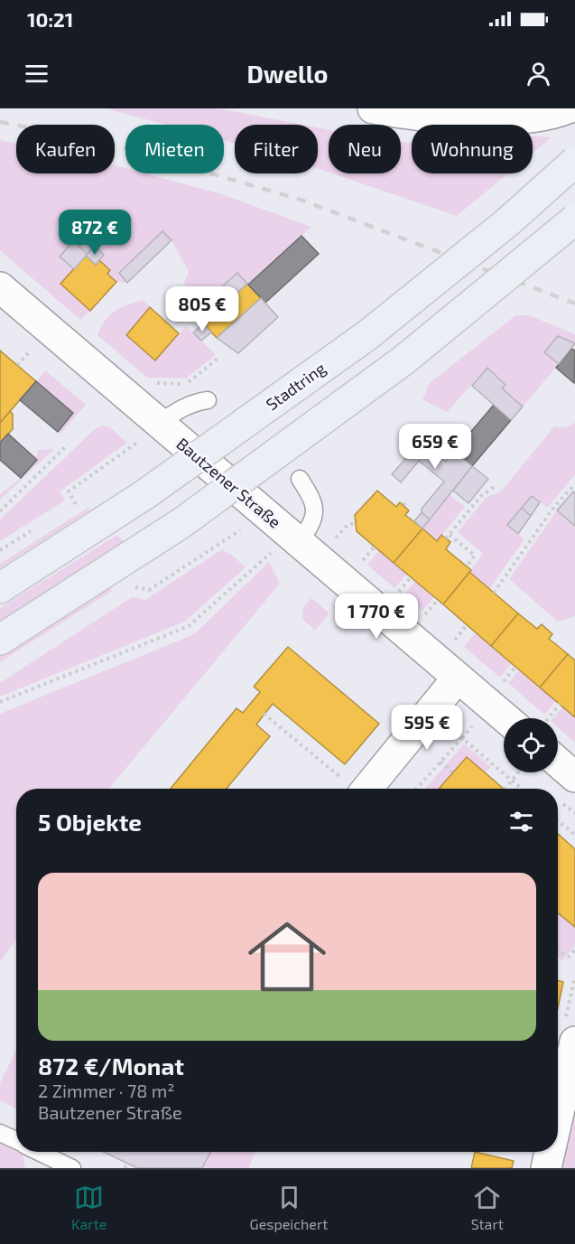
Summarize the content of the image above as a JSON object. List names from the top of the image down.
{
  "streets": {
    "main road": ["Stadtring"],
    "street": ["Bautzener Straße"]
  },
  "page": {
    "status": "10:21",
    "header": "Dwello",
    "chip": [
      "Kaufen",
      "Mieten",
      "Filter",
      "Neu",
      "Wohnung"
    ],
    "price": [
      "872 €",
      "805 €",
      "659 €",
      "1 770 €",
      "595 €"
    ],
    "heading": "5 Objekte",
    "list": [
      {
        "name": "872 €/Monat",
        "note": "2 Zimmer · 78 m² · Bautzener Straße"
      }
    ],
    "tabs": ["Karte", "Gespeichert", "Start"]
  }
}
